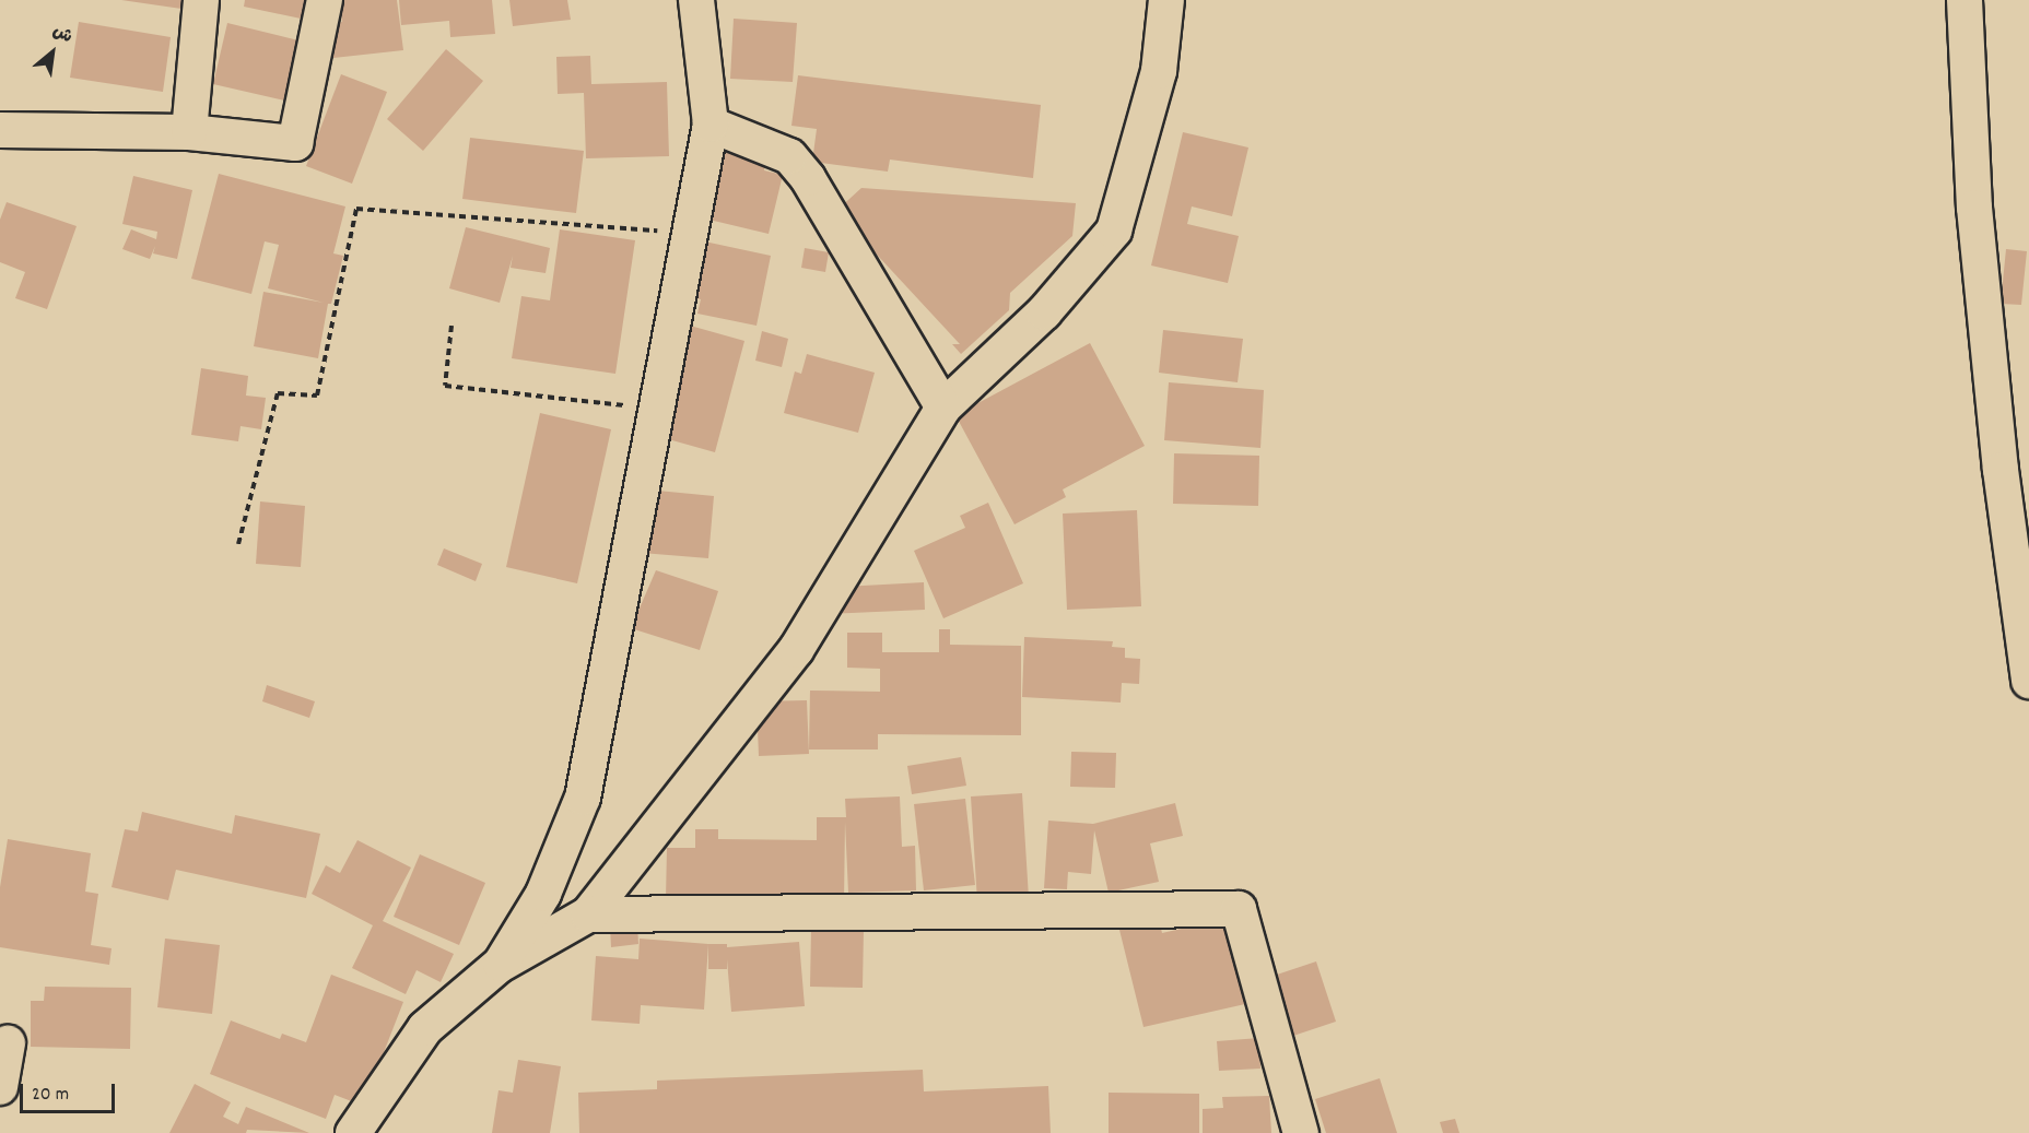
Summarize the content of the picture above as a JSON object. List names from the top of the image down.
{
  "scale_bar": "20 m",
  "north": "top right"
}
